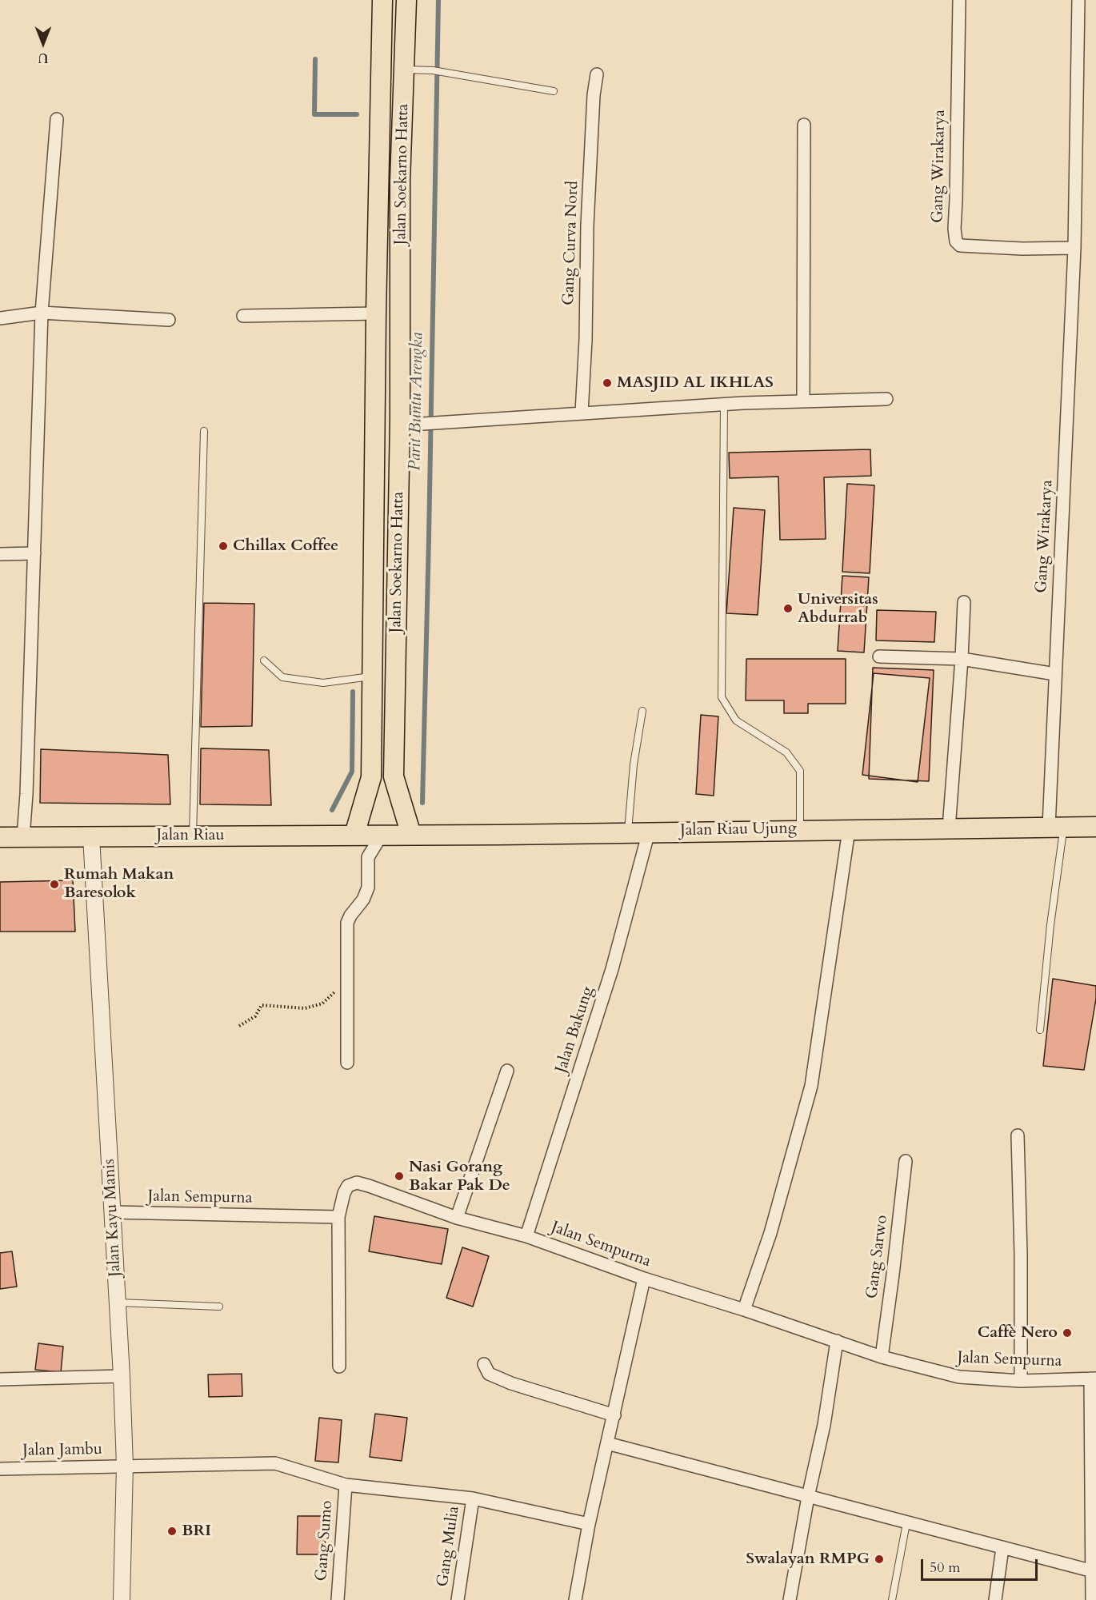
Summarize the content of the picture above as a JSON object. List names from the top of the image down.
{
  "streets": {
    "main road": ["Jalan Soekarno Hatta", "Jalan Riau Ujung", "Jalan Riau"],
    "street": [
      "Gang Wirakarya",
      "Gang Curva Nord",
      "Jalan Bakung",
      "Jalan Sempurna",
      "Jalan Kayu Manis",
      "Gang Sarwo",
      "Jalan Jambu",
      "Gang Sumo",
      "Gang Mulia"
    ]
  },
  "crossings": [
    ["Gang Wirakarya", "Jalan Riau Ujung"],
    ["Jalan Soekarno Hatta", "Jalan Riau Ujung"],
    ["Jalan Soekarno Hatta", "Jalan Riau"],
    ["Jalan Riau Ujung", "Jalan Riau"],
    ["Jalan Riau Ujung", "Jalan Bakung"],
    ["Jalan Riau", "Jalan Kayu Manis"],
    ["Jalan Bakung", "Jalan Sempurna"],
    ["Jalan Sempurna", "Jalan Kayu Manis"],
    ["Jalan Sempurna", "Gang Sarwo"],
    ["Jalan Kayu Manis", "Jalan Jambu"],
    ["Jalan Jambu", "Gang Sumo"],
    ["Jalan Jambu", "Gang Mulia"]
  ],
  "water": ["Parit Buntu Arengka"],
  "places": [
    "MASJID AL IKHLAS",
    "Chillax Coffee",
    "Universitas Abdurrab",
    "Rumah Makan Baresolok",
    "Nasi Gorang Bakar Pak De",
    "Caffè Nero",
    "BRI",
    "Swalayan RMPG"
  ],
  "scale_bar": "50 m",
  "north": "bottom"
}
